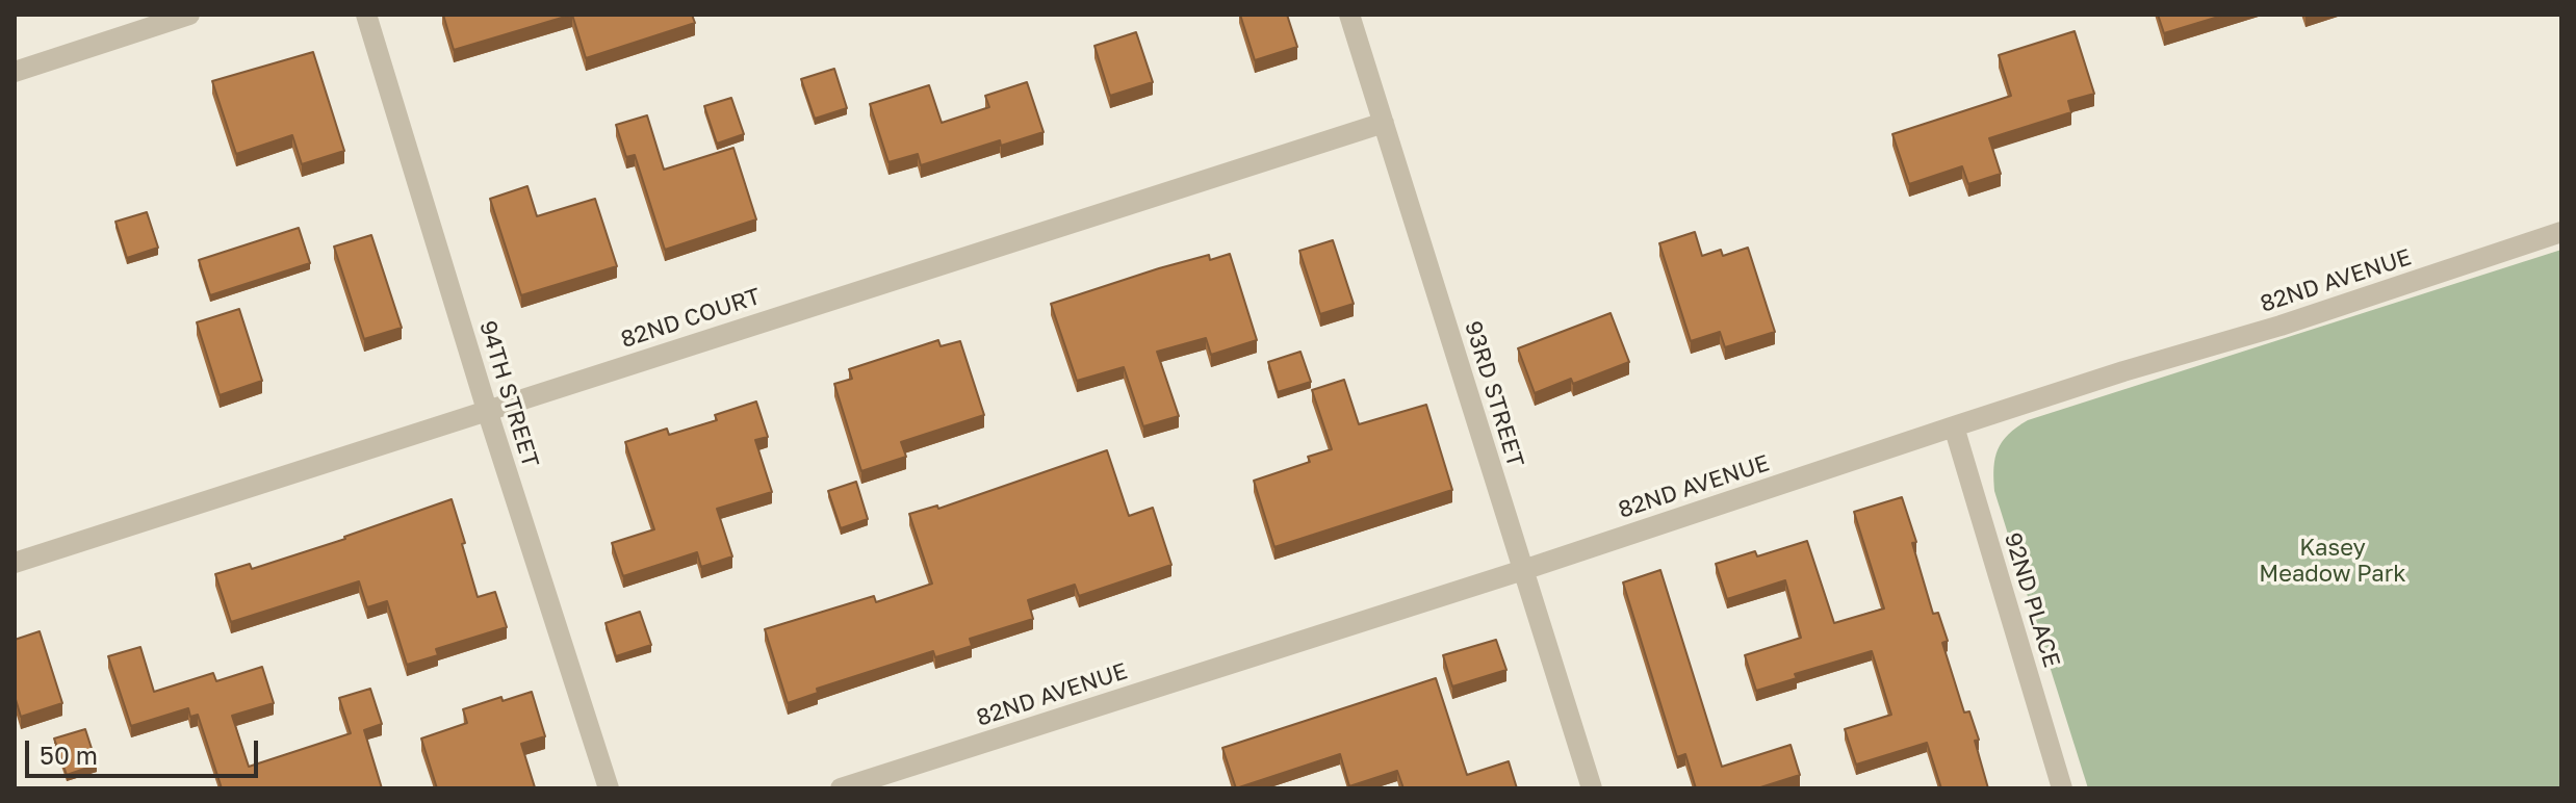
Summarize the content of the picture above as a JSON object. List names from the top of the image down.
{
  "streets": {
    "street": [
      "82ND AVENUE",
      "82ND COURT",
      "94TH STREET",
      "93RD STREET",
      "92ND PLACE"
    ]
  },
  "crossings": [
    ["82ND AVENUE", "93RD STREET"],
    ["82ND AVENUE", "92ND PLACE"],
    ["82ND COURT", "94TH STREET"],
    ["82ND COURT", "93RD STREET"]
  ],
  "parks": ["Kasey Meadow Park"],
  "scale_bar": "50 m"
}
